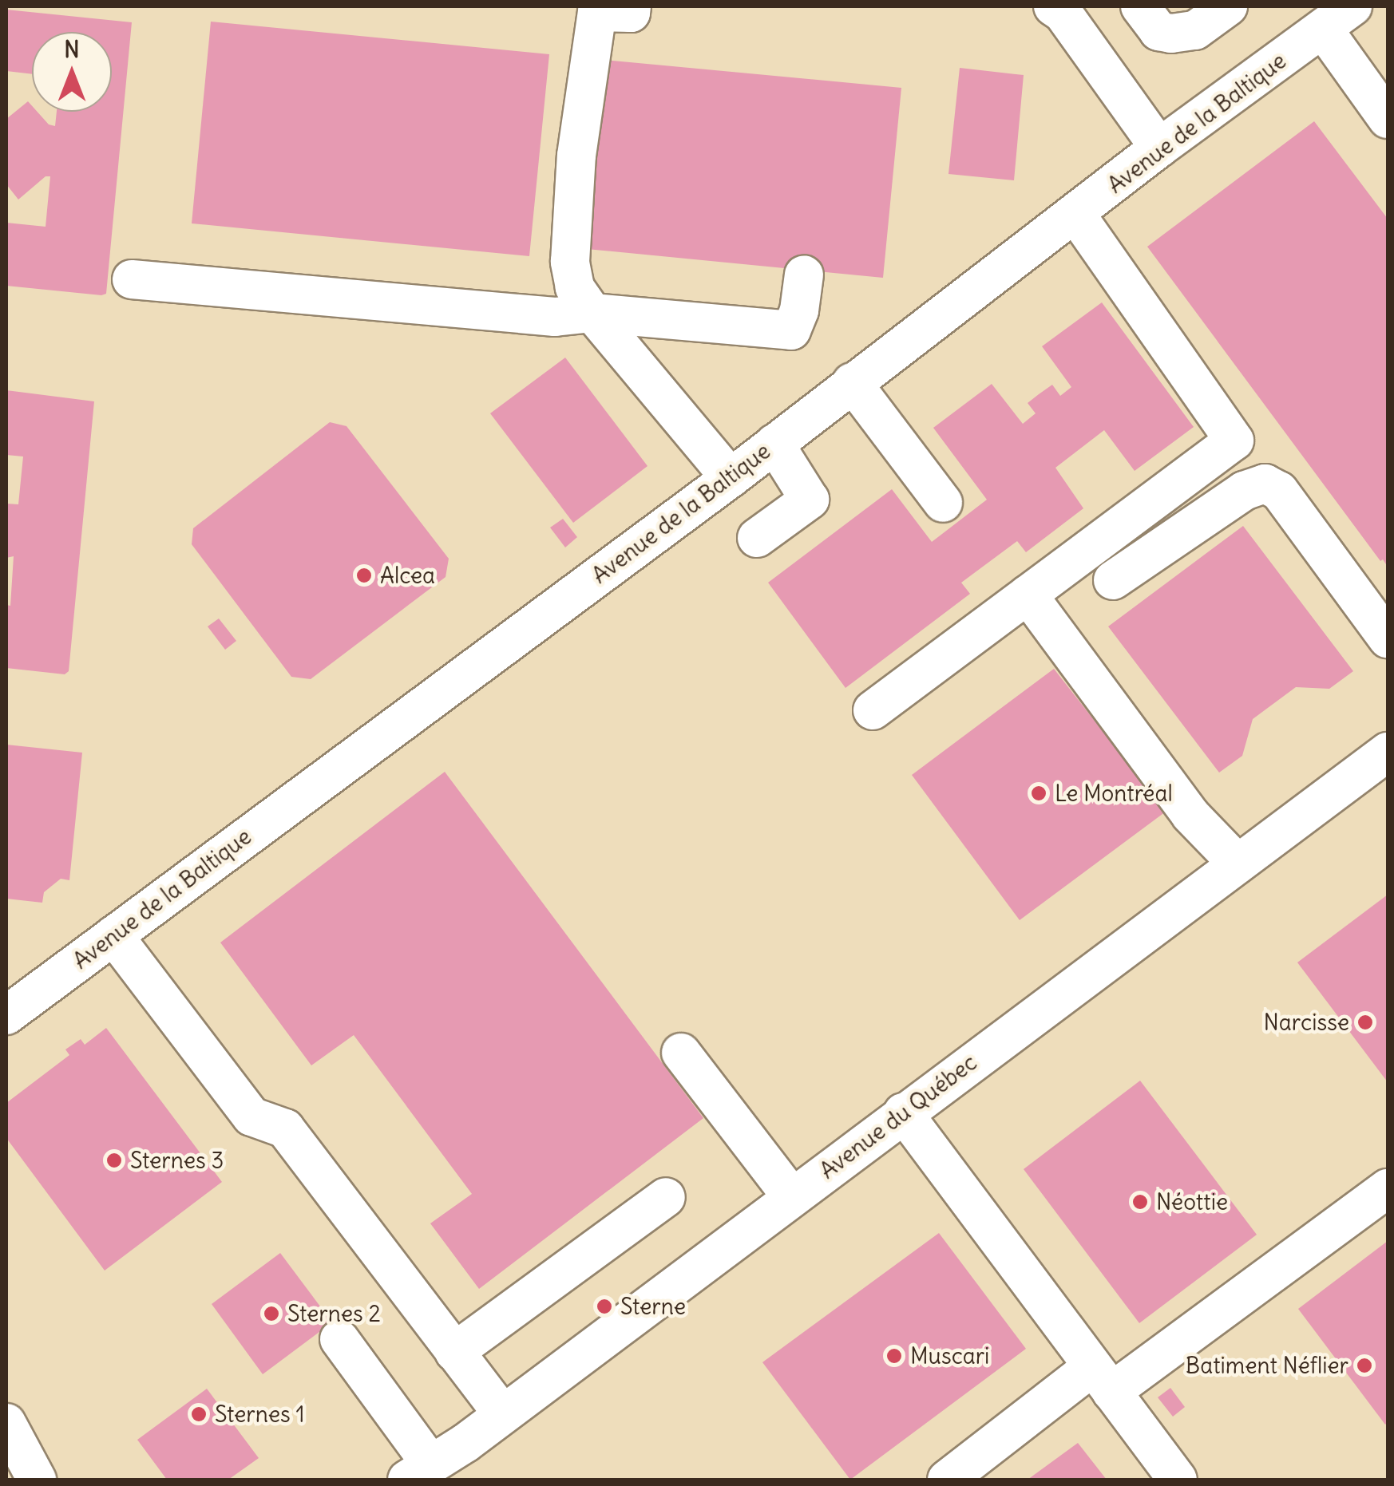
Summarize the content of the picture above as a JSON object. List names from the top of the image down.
{
  "streets": {
    "street": ["Avenue de la Baltique", "Avenue du Québec"]
  },
  "places": [
    "Alcea",
    "Le Montréal",
    "Narcisse",
    "Sternes 3",
    "Néottie",
    "Sterne",
    "Sternes 2",
    "Muscari",
    "Batiment Néflier",
    "Sternes 1"
  ],
  "north": "top"
}
